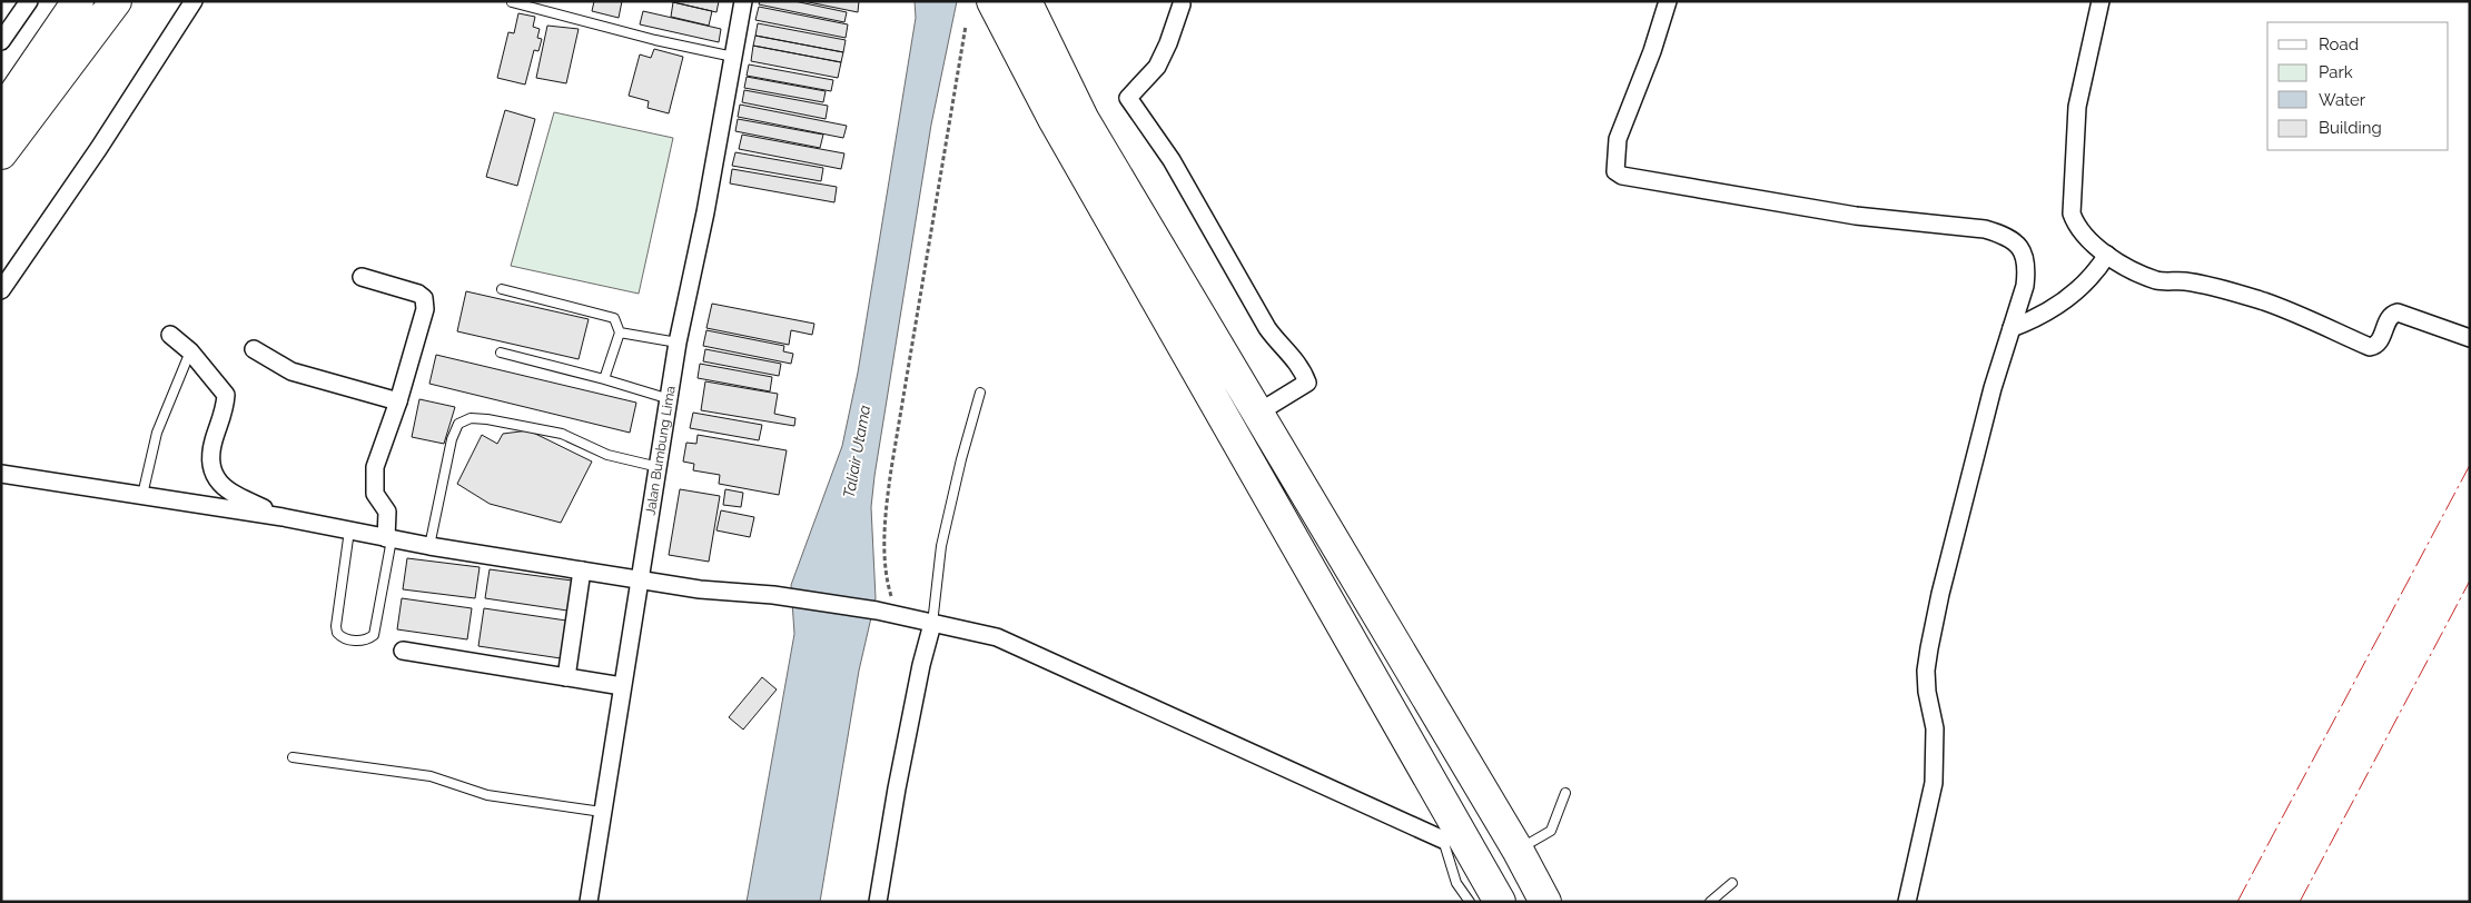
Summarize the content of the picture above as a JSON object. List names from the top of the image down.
{
  "streets": {
    "street": ["Jalan Bumbung Lima"]
  },
  "water": ["Taliair Utama"],
  "legend": [
    "Road",
    "Park",
    "Water",
    "Building"
  ]
}
